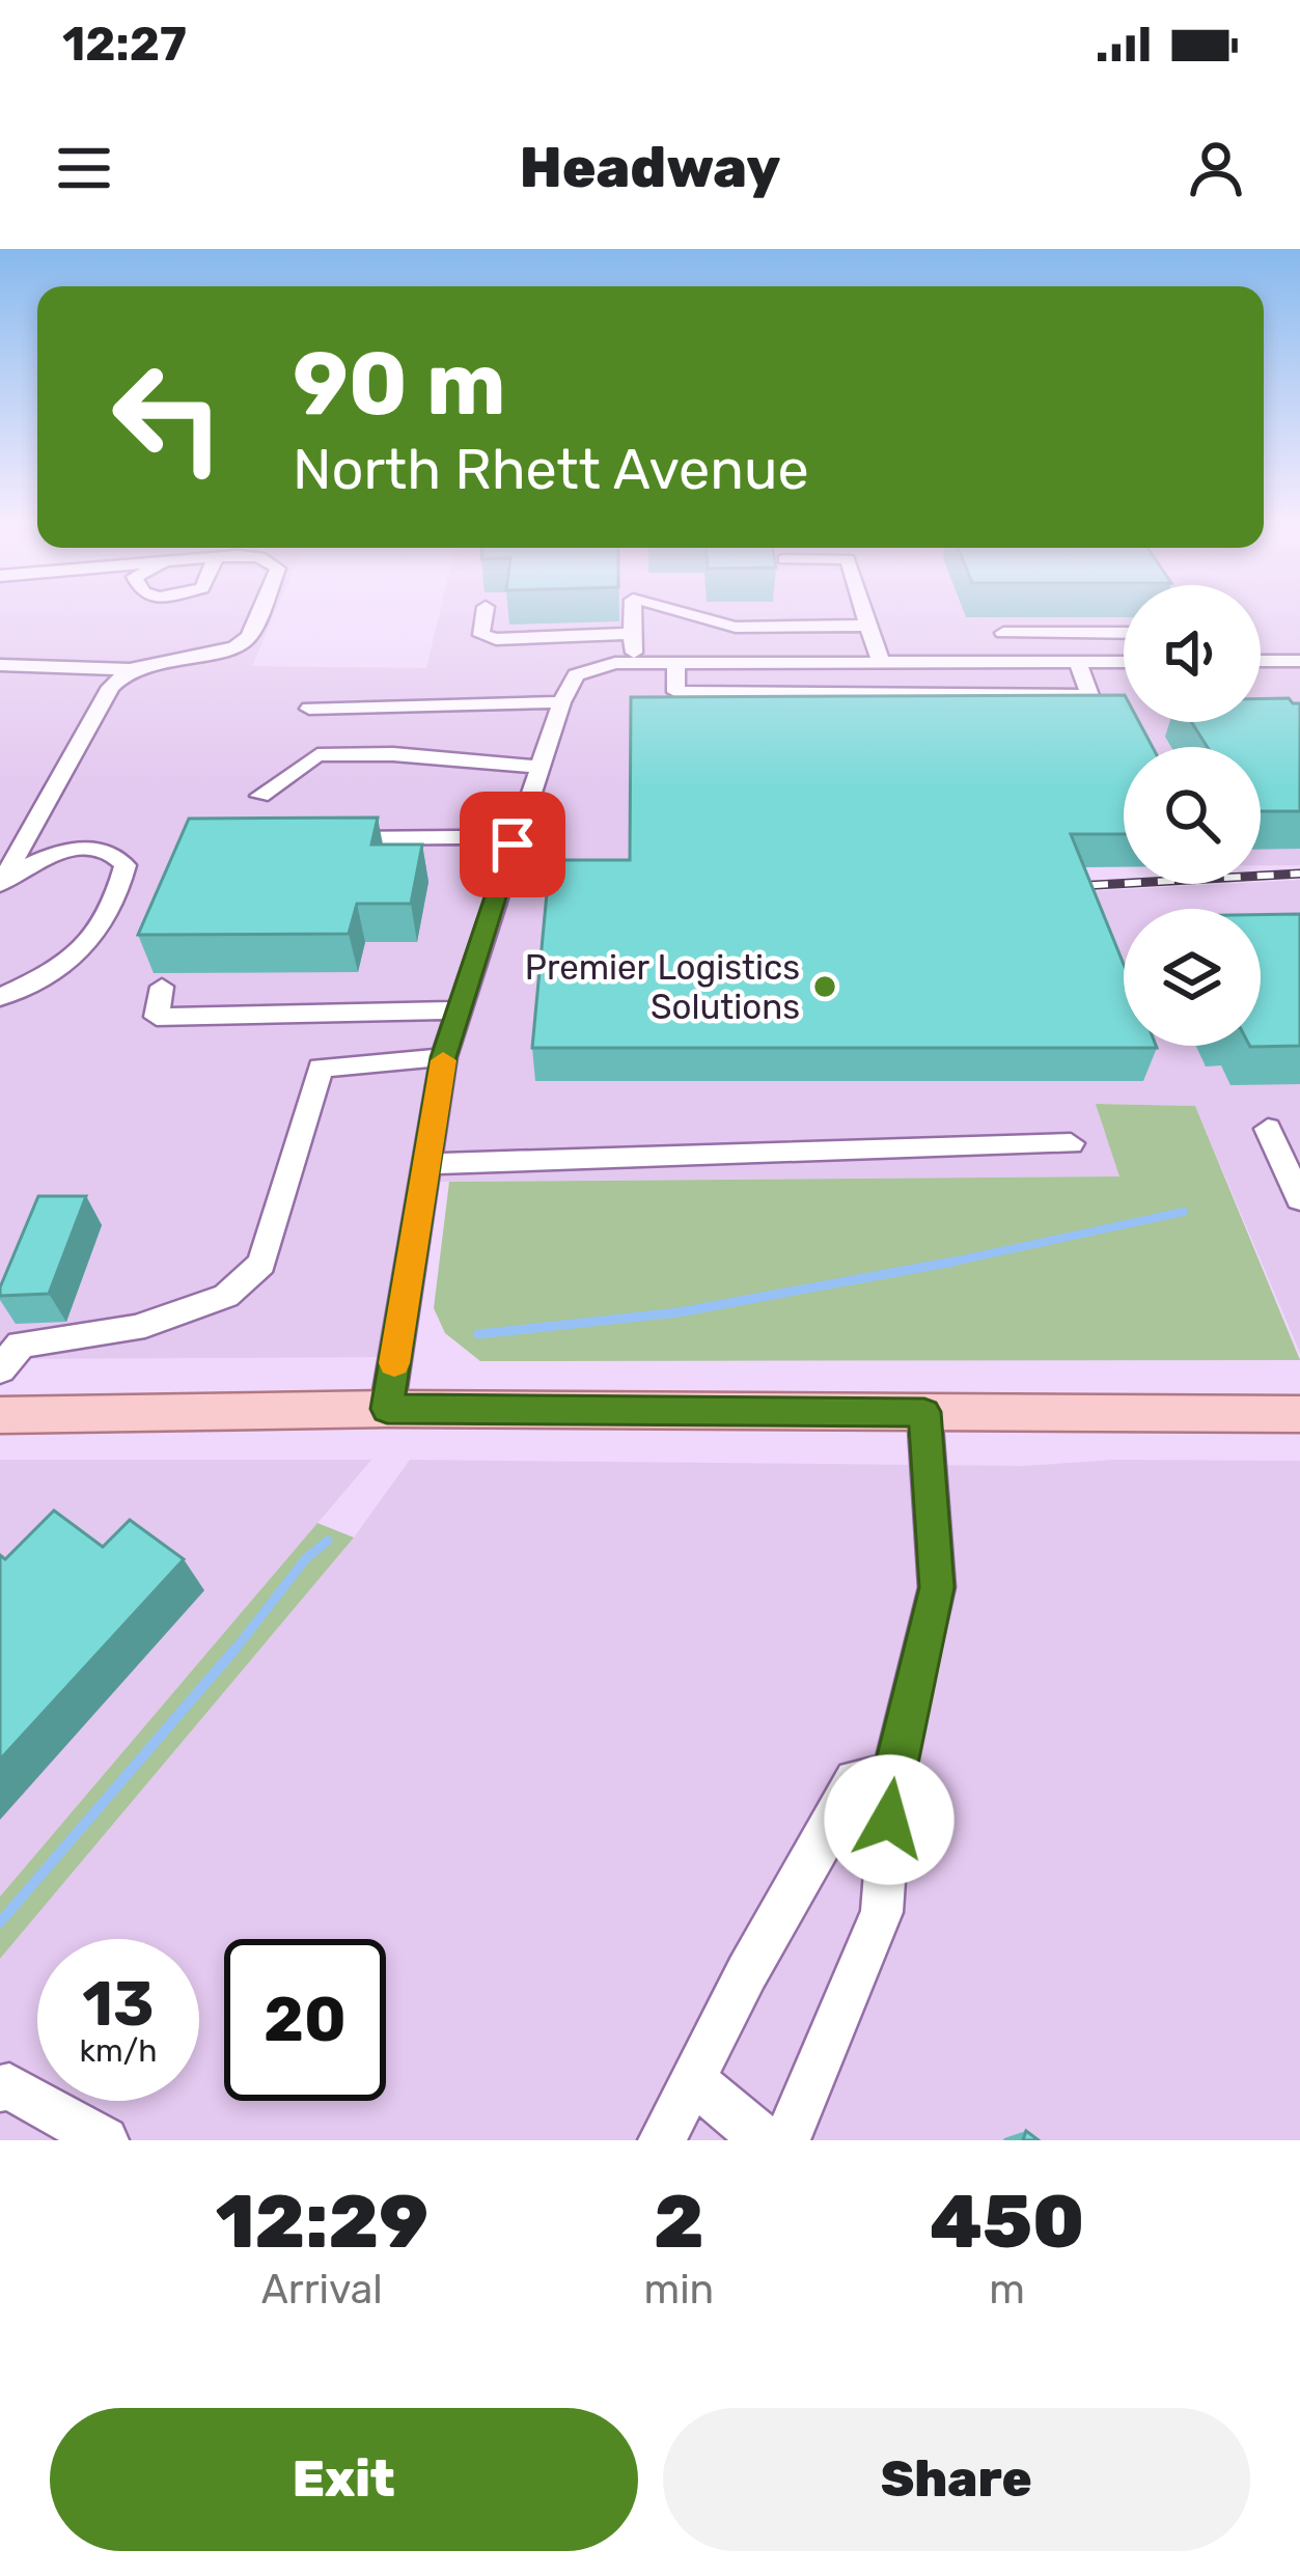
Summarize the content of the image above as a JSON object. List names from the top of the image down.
{
  "places": ["Premier Logistics Solutions"],
  "page": {
    "status": "12:27",
    "header": "Headway",
    "turn": ["90 m", "North Rhett Avenue"],
    "speed": "13 km/h",
    "limit": "20",
    "eta": [
      "12:29",
      "Arrival",
      "2",
      "min",
      "450",
      "m"
    ],
    "buttons": ["Exit", "Share"]
  }
}
